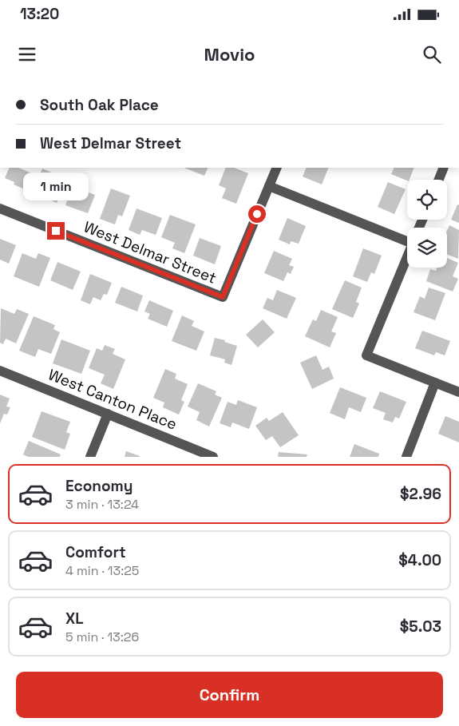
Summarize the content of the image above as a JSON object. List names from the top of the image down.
{
  "streets": {
    "street": ["West Delmar Street", "West Canton Place"]
  },
  "page": {
    "status": "13:20",
    "header": "Movio",
    "banner": ["South Oak Place", "West Delmar Street"],
    "bubble": "1 min",
    "list": [
      {
        "name": "Economy",
        "note": "3 min · 13:24",
        "value": "$2.96"
      },
      {
        "name": "Comfort",
        "note": "4 min · 13:25",
        "value": "$4.00"
      },
      {
        "name": "XL",
        "note": "5 min · 13:26",
        "value": "$5.03"
      }
    ],
    "buttons": "Confirm"
  }
}
